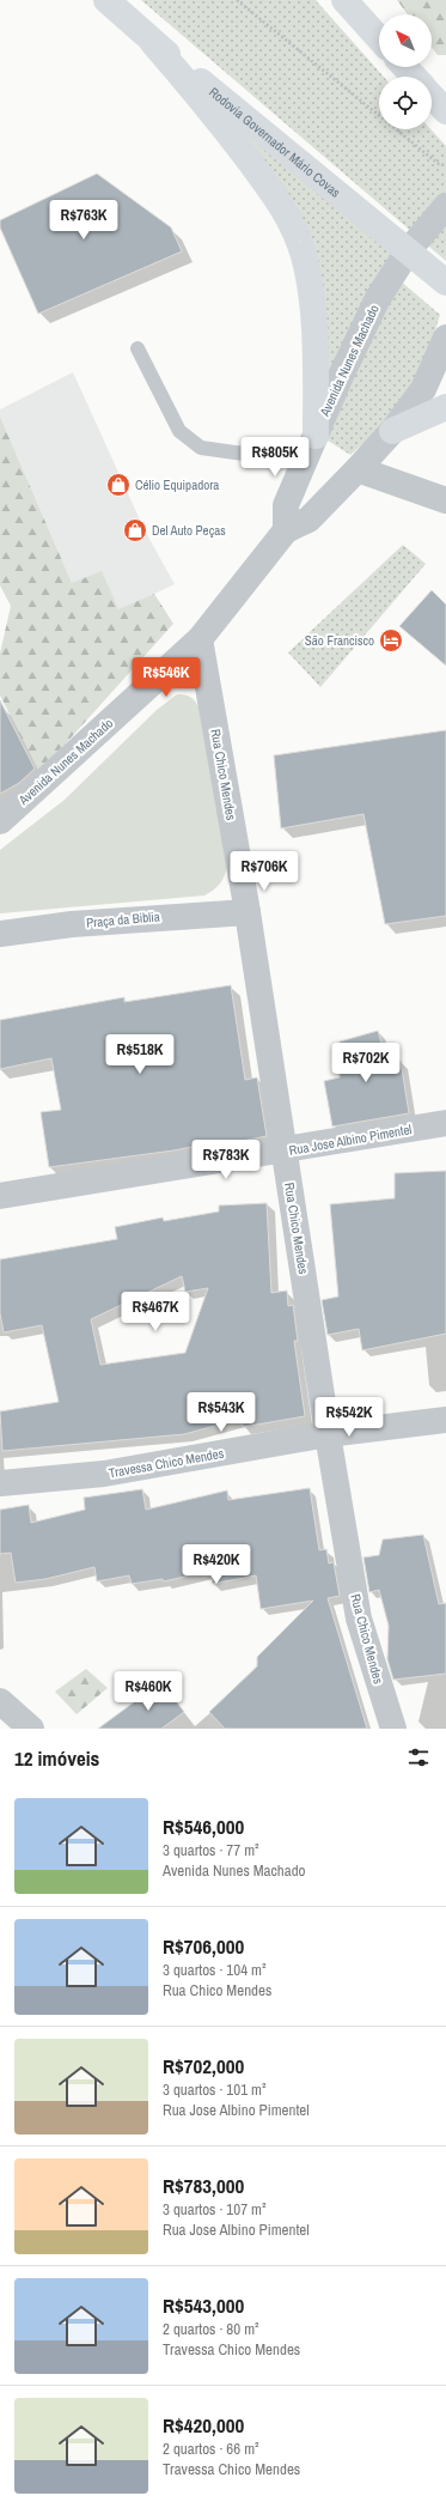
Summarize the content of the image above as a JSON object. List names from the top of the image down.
{
  "streets": {
    "highway": ["Rodovia Governador Mário Covas"],
    "street": [
      "Avenida Nunes Machado",
      "Rua Chico Mendes",
      "Praça da Biblia",
      "Rua Jose Albino Pimentel",
      "Travessa Chico Mendes"
    ]
  },
  "crossings": [
    ["Rodovia Governador Mário Covas", "Avenida Nunes Machado"],
    ["Avenida Nunes Machado", "Rua Chico Mendes"],
    ["Rua Chico Mendes", "Praça da Biblia"],
    ["Rua Chico Mendes", "Rua Jose Albino Pimentel"],
    ["Rua Chico Mendes", "Travessa Chico Mendes"]
  ],
  "places": {
    "shop": ["Célio Equipadora", "Del Auto Peças"],
    "hotel": ["São Francisco"]
  },
  "north": "top left",
  "page": {
    "price": [
      "R$763K",
      "R$805K",
      "R$546K",
      "R$706K",
      "R$518K",
      "R$702K",
      "R$783K",
      "R$467K",
      "R$543K",
      "R$542K",
      "R$420K",
      "R$460K"
    ],
    "heading": "12 imóveis",
    "list": [
      {
        "name": "R$546,000",
        "note": "3 quartos · 77 m² · Avenida Nunes Machado"
      },
      {
        "name": "R$706,000",
        "note": "3 quartos · 104 m² · Rua Chico Mendes"
      },
      {
        "name": "R$702,000",
        "note": "3 quartos · 101 m² · Rua Jose Albino Pimentel"
      },
      {
        "name": "R$783,000",
        "note": "3 quartos · 107 m² · Rua Jose Albino Pimentel"
      },
      {
        "name": "R$543,000",
        "note": "2 quartos · 80 m² · Travessa Chico Mendes"
      },
      {
        "name": "R$420,000",
        "note": "2 quartos · 66 m² · Travessa Chico Mendes"
      }
    ]
  }
}
